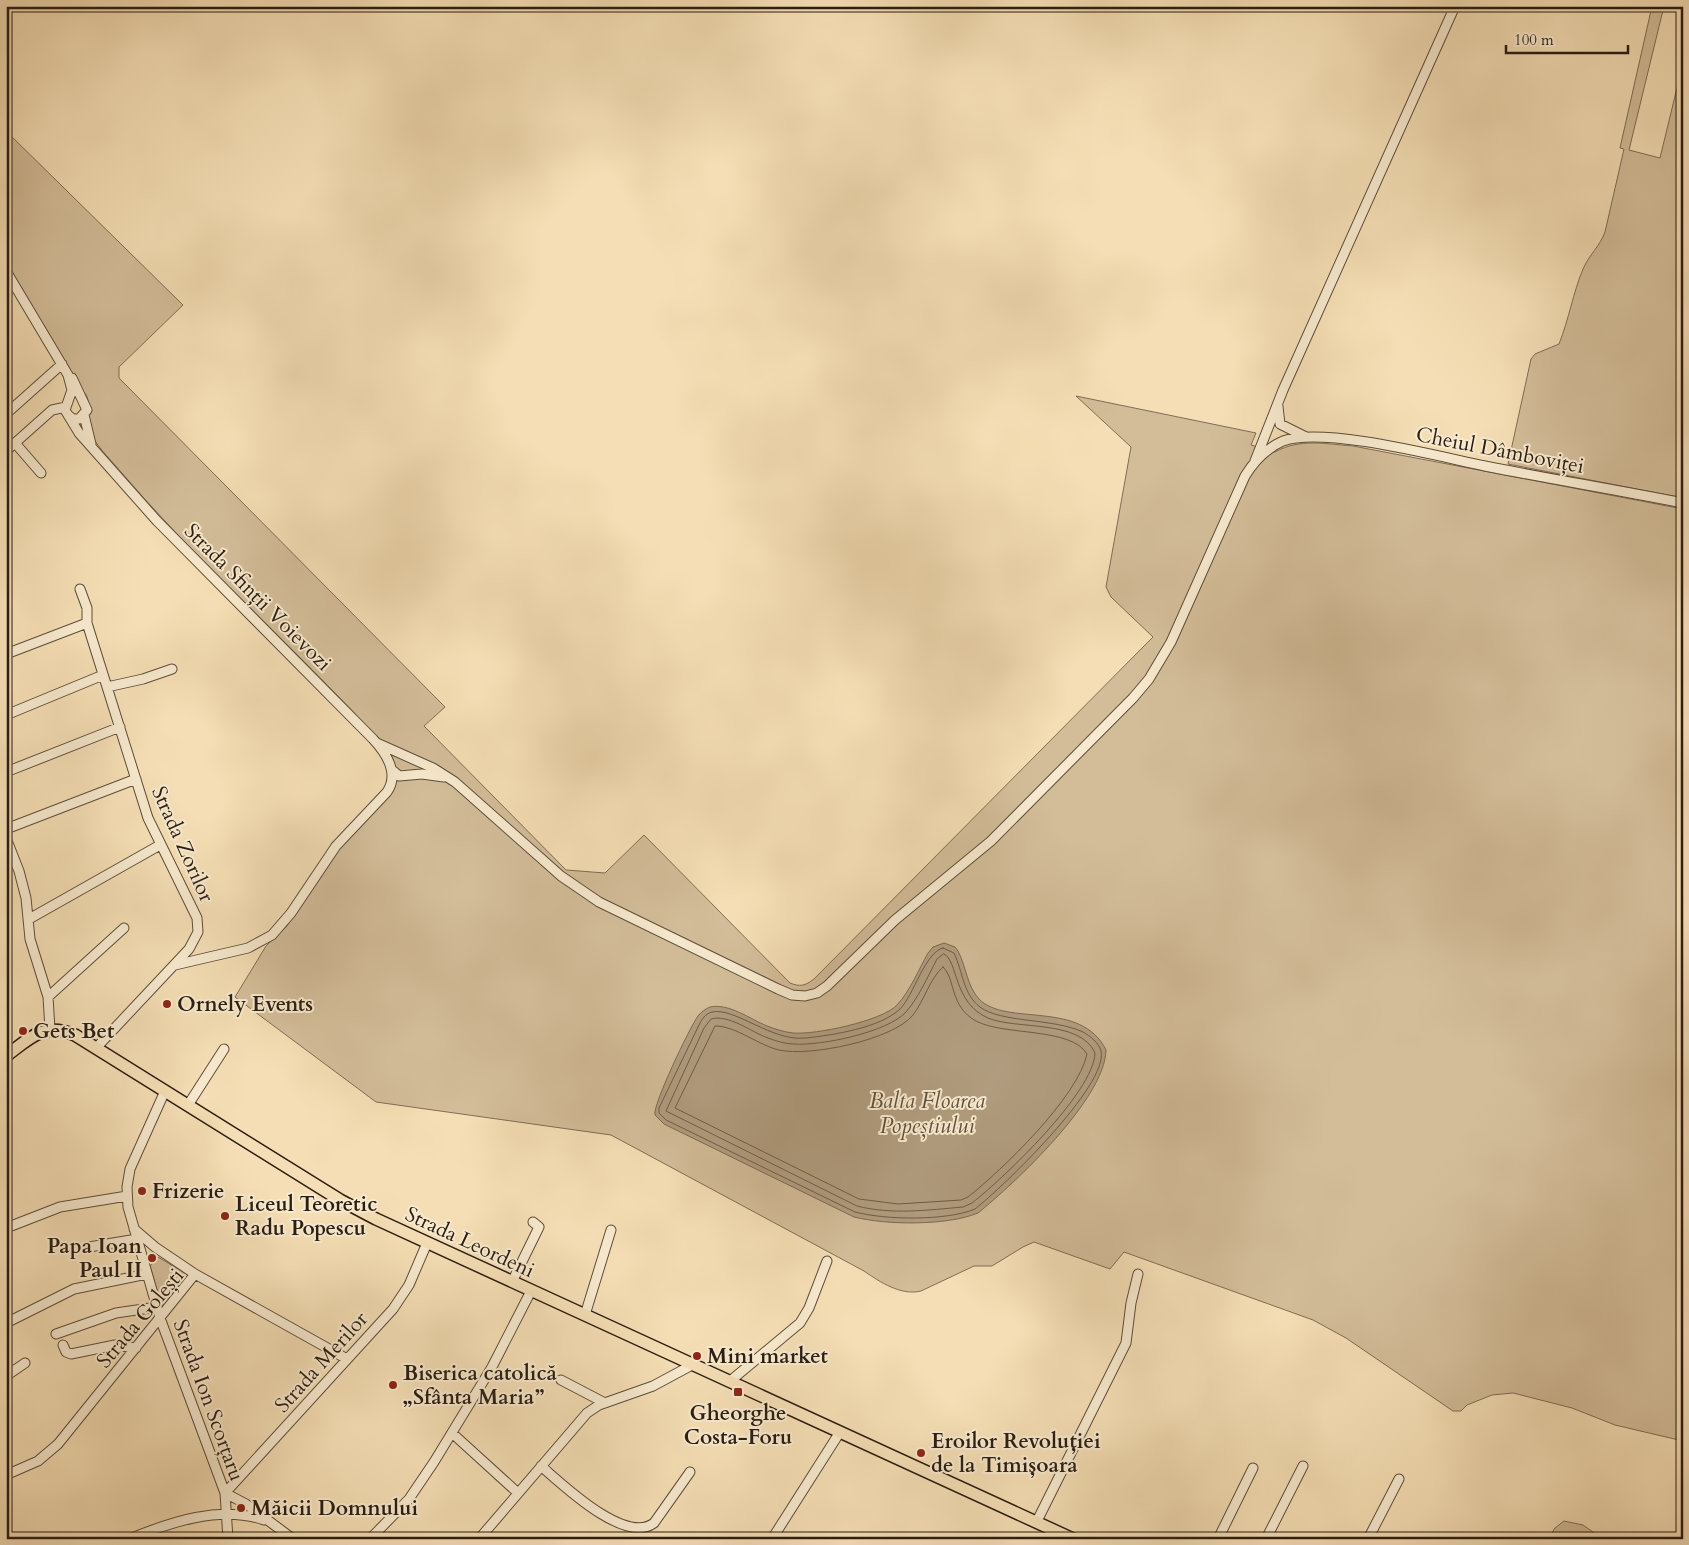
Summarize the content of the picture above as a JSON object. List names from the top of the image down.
{
  "streets": {
    "main road": ["Strada Leordeni"],
    "street": [
      "Cheiul Dâmboviței",
      "Strada Sfinții Voievozi",
      "Strada Zorilor",
      "Strada Golești",
      "Strada Merilor",
      "Strada Ion Scorțaru"
    ]
  },
  "crossings": [
    ["Strada Zorilor", "Strada Leordeni"],
    ["Strada Leordeni", "Strada Merilor"],
    ["Strada Leordeni", "Strada Ion Scorțaru"],
    ["Strada Golești", "Strada Merilor"],
    ["Strada Golești", "Strada Ion Scorțaru"],
    ["Strada Merilor", "Strada Ion Scorțaru"]
  ],
  "water": ["Balta Floarea Popeștiului"],
  "places": {
    "other": [
      "Ornely Events",
      "Gets Bet",
      "Frizerie",
      "Liceul Teoretic Radu Popescu",
      "Papa Ioan Paul II",
      "Mini market",
      "Biserica catolică „Sfânta Maria”",
      "Eroilor Revoluției de la Timișoara",
      "Măicii Domnului"
    ],
    "transit": ["Gheorghe Costa-Foru"]
  },
  "scale_bar": "100 m"
}
